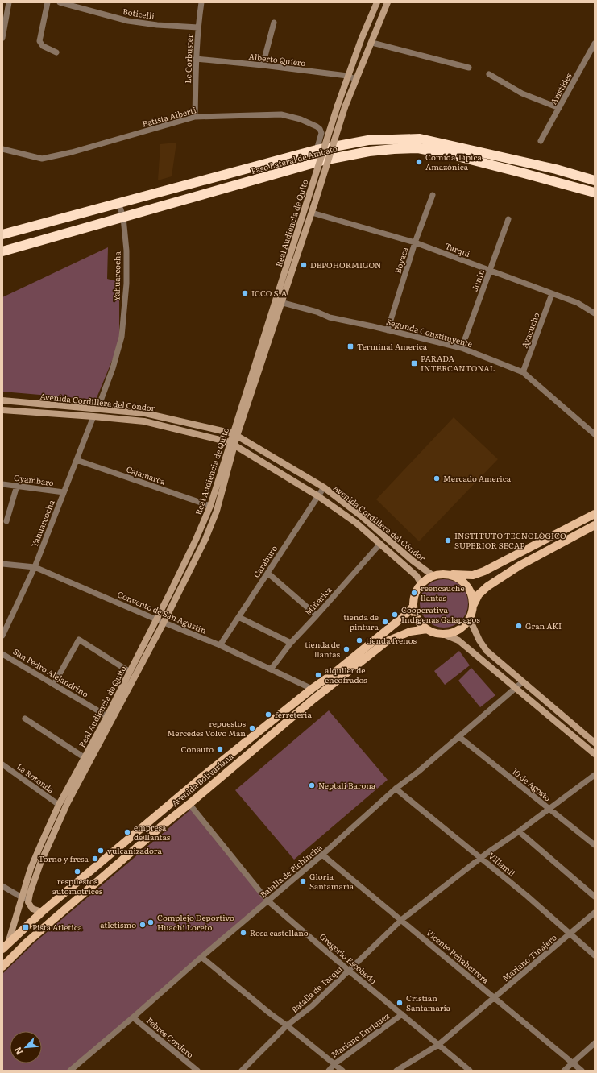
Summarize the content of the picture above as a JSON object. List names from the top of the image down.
{
  "streets": {
    "highway": ["Paso Lateral de Ambato"],
    "main road": ["Real Audiencia de Quito", "Avenida Cordillera del Cóndor", "Avenida Bolivariana"],
    "street": [
      "Boticelli",
      "Le Corbuster",
      "Alberto Quiero",
      "Aristides",
      "Batista Alberti",
      "Tarqui",
      "Boyaca",
      "Yahuarcocha",
      "Junín",
      "Ayacucho",
      "Segunda Constituyente",
      "Cajamarca",
      "Oyambaro",
      "Caraburo",
      "Miñarica",
      "Convento de San Agustín",
      "San Pedro Alejandrino",
      "La Rotonda",
      "10 de Agosto",
      "Villamil",
      "Batalla de Pichincha",
      "Vicente Peñaherrera",
      "Mariano Tinajero",
      "Gregorio Escobedo",
      "Batalla de Tarqui",
      "Mariano Enriquez",
      "Febres Cordero"
    ]
  },
  "crossings": [
    ["Boticelli", "Le Corbuster"],
    ["Le Corbuster", "Alberto Quiero"],
    ["Le Corbuster", "Batista Alberti"],
    ["Alberto Quiero", "Real Audiencia de Quito"],
    ["Batista Alberti", "Paso Lateral de Ambato"],
    ["Paso Lateral de Ambato", "Yahuarcocha"],
    ["Real Audiencia de Quito", "Tarqui"],
    ["Real Audiencia de Quito", "Segunda Constituyente"],
    ["Real Audiencia de Quito", "Avenida Cordillera del Cóndor"],
    ["Real Audiencia de Quito", "Cajamarca"],
    ["Real Audiencia de Quito", "Convento de San Agustín"],
    ["Real Audiencia de Quito", "San Pedro Alejandrino"],
    ["Real Audiencia de Quito", "La Rotonda"],
    ["Real Audiencia de Quito", "Avenida Bolivariana"],
    ["Tarqui", "Boyaca"],
    ["Tarqui", "Junín"],
    ["Tarqui", "Ayacucho"],
    ["Boyaca", "Segunda Constituyente"],
    ["Yahuarcocha", "Avenida Cordillera del Cóndor"],
    ["Yahuarcocha", "Cajamarca"],
    ["Yahuarcocha", "Oyambaro"],
    ["Yahuarcocha", "Convento de San Agustín"],
    ["Junín", "Segunda Constituyente"],
    ["Ayacucho", "Segunda Constituyente"],
    ["Avenida Cordillera del Cóndor", "Caraburo"],
    ["Avenida Cordillera del Cóndor", "Miñarica"],
    ["Avenida Cordillera del Cóndor", "Avenida Bolivariana"],
    ["Caraburo", "Convento de San Agustín"],
    ["Miñarica", "Convento de San Agustín"],
    ["Convento de San Agustín", "Avenida Bolivariana"],
    ["Avenida Bolivariana", "Gregorio Escobedo"],
    ["10 de Agosto", "Batalla de Pichincha"],
    ["Villamil", "Batalla de Pichincha"],
    ["Villamil", "Mariano Tinajero"],
    ["Villamil", "Batalla de Tarqui"],
    ["Batalla de Pichincha", "Vicente Peñaherrera"],
    ["Batalla de Pichincha", "Gregorio Escobedo"],
    ["Batalla de Pichincha", "Febres Cordero"],
    ["Vicente Peñaherrera", "Mariano Tinajero"],
    ["Vicente Peñaherrera", "Batalla de Tarqui"],
    ["Mariano Tinajero", "Gregorio Escobedo"],
    ["Gregorio Escobedo", "Batalla de Tarqui"],
    ["Gregorio Escobedo", "Mariano Enriquez"]
  ],
  "places": {
    "other": [
      "Comida Típica Amazónica",
      "DEPOHORMIGON",
      "ICCO S.A",
      "Mercado America",
      "INSTITUTO TECNOLÓGICO SUPERIOR SECAP",
      "reencauche llantas",
      "Cooperativa Indigenas Galapagos",
      "tienda de pintura",
      "Gran AKI",
      "tienda frenos",
      "tienda de llantas",
      "alquiler de encofrados",
      "ferreteria",
      "repuestos Mercedes Volvo Man",
      "Conauto",
      "Neptali Barona",
      "empresa de llantas",
      "vulcanizadora",
      "Torno y fresa",
      "respuestos automotrices",
      "Gloria Santamaría",
      "Complejo Deportivo Huachi Loreto",
      "atletismo",
      "Rosa castellano",
      "Cristian Santamaría"
    ],
    "transit": ["Terminal America", "PARADA INTERCANTONAL", "Pista Atletica"]
  },
  "north": "bottom left"
}
